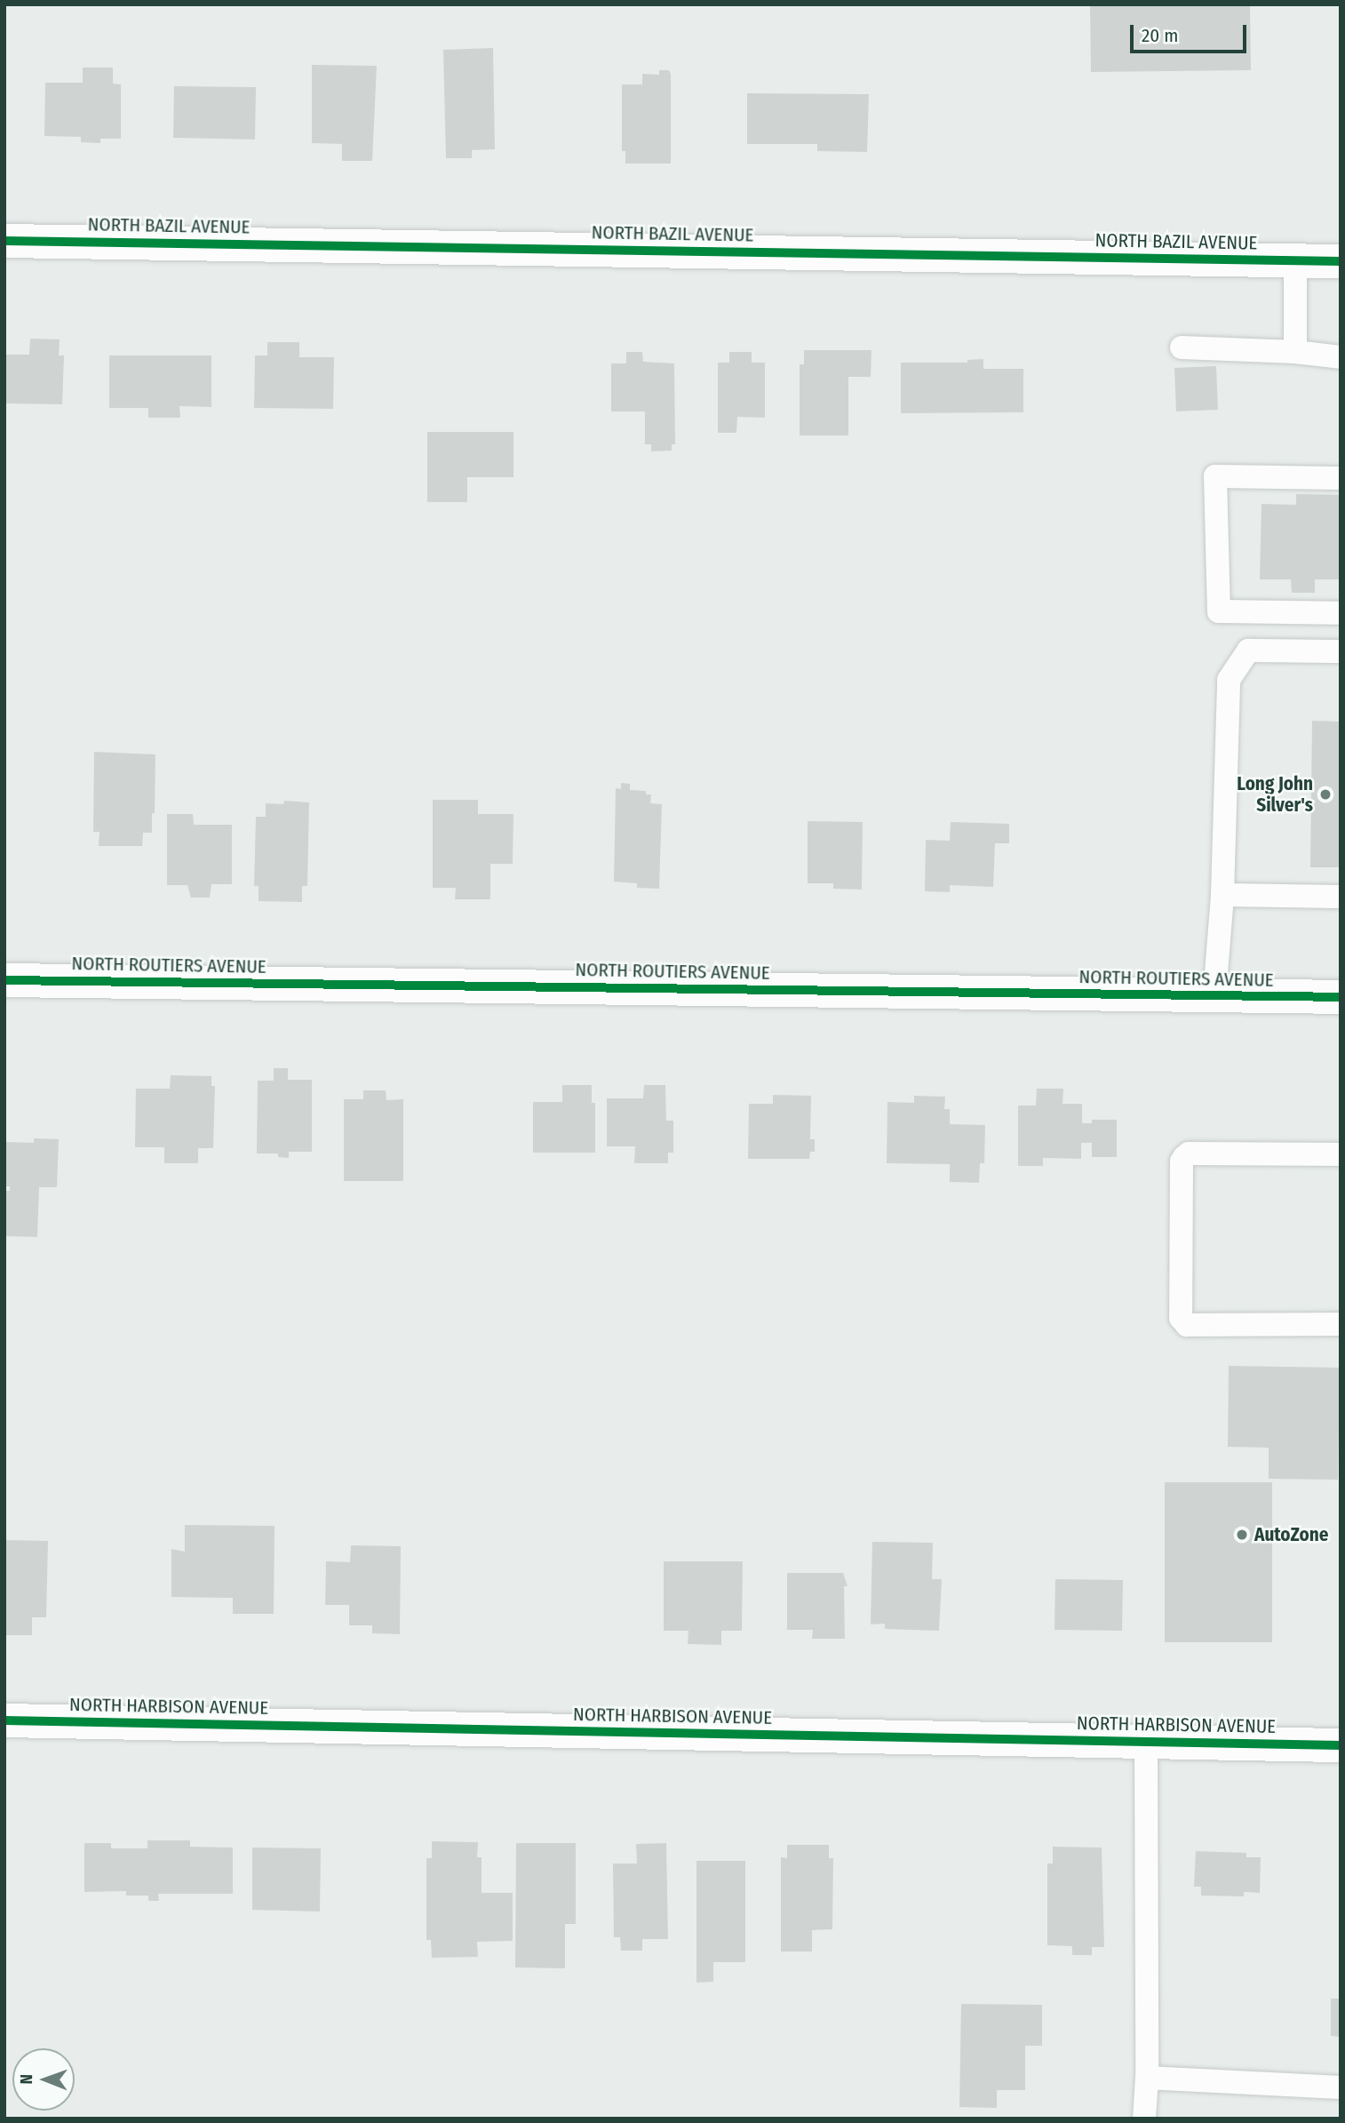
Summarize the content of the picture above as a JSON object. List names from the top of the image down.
{
  "streets": {
    "street": ["NORTH BAZIL AVENUE", "NORTH ROUTIERS AVENUE", "NORTH HARBISON AVENUE"]
  },
  "places": ["Long John Silver's", "AutoZone"],
  "scale_bar": "20 m",
  "north": "left"
}
